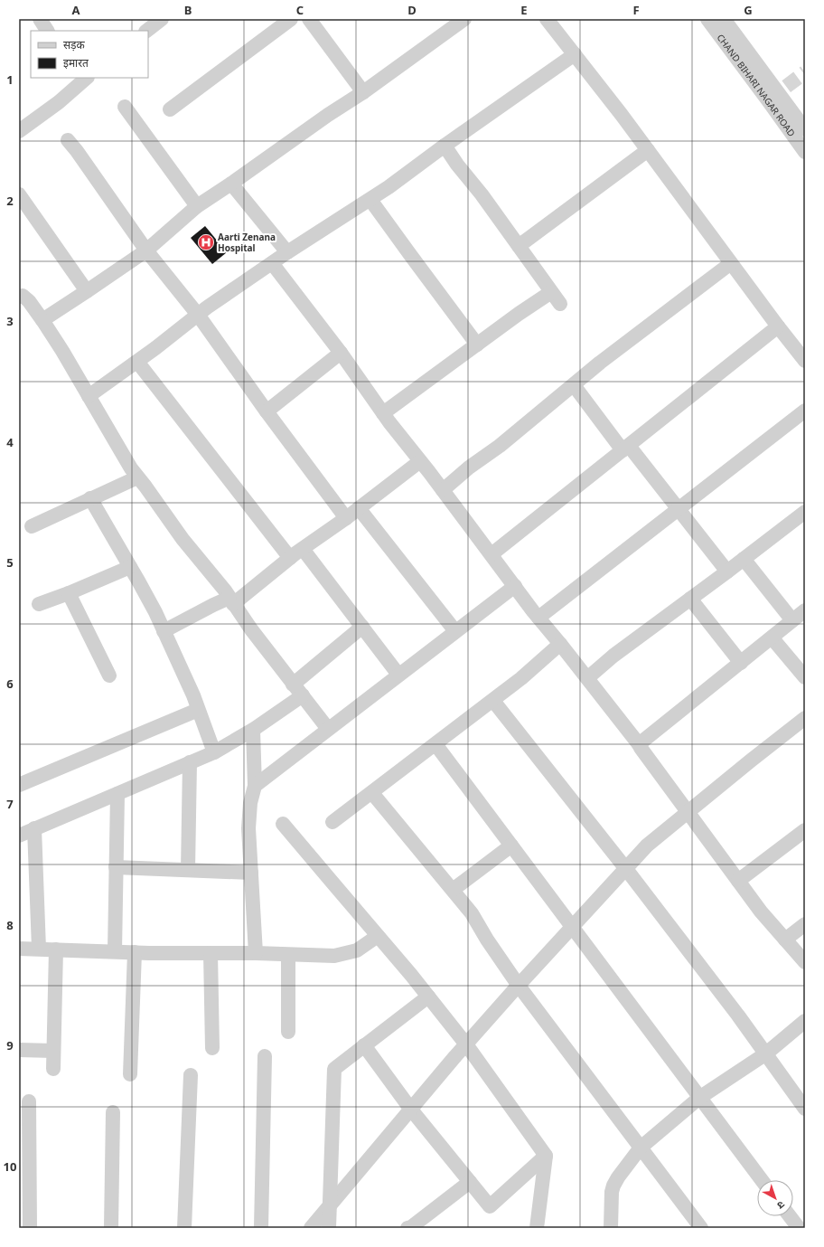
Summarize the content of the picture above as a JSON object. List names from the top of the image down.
{
  "streets": {
    "street": ["CHAND BIHARI NAGAR ROAD"]
  },
  "places": {
    "hospital": ["Aarti Zenana Hospital"]
  },
  "legend": ["सड़क", "इमारत"],
  "north": "bottom right",
  "grid": {
    "columns": [
      "A",
      "B",
      "C",
      "D",
      "E",
      "F",
      "G"
    ],
    "rows": [
      "1",
      "2",
      "3",
      "4",
      "5",
      "6",
      "7",
      "8",
      "9",
      "10"
    ]
  }
}
